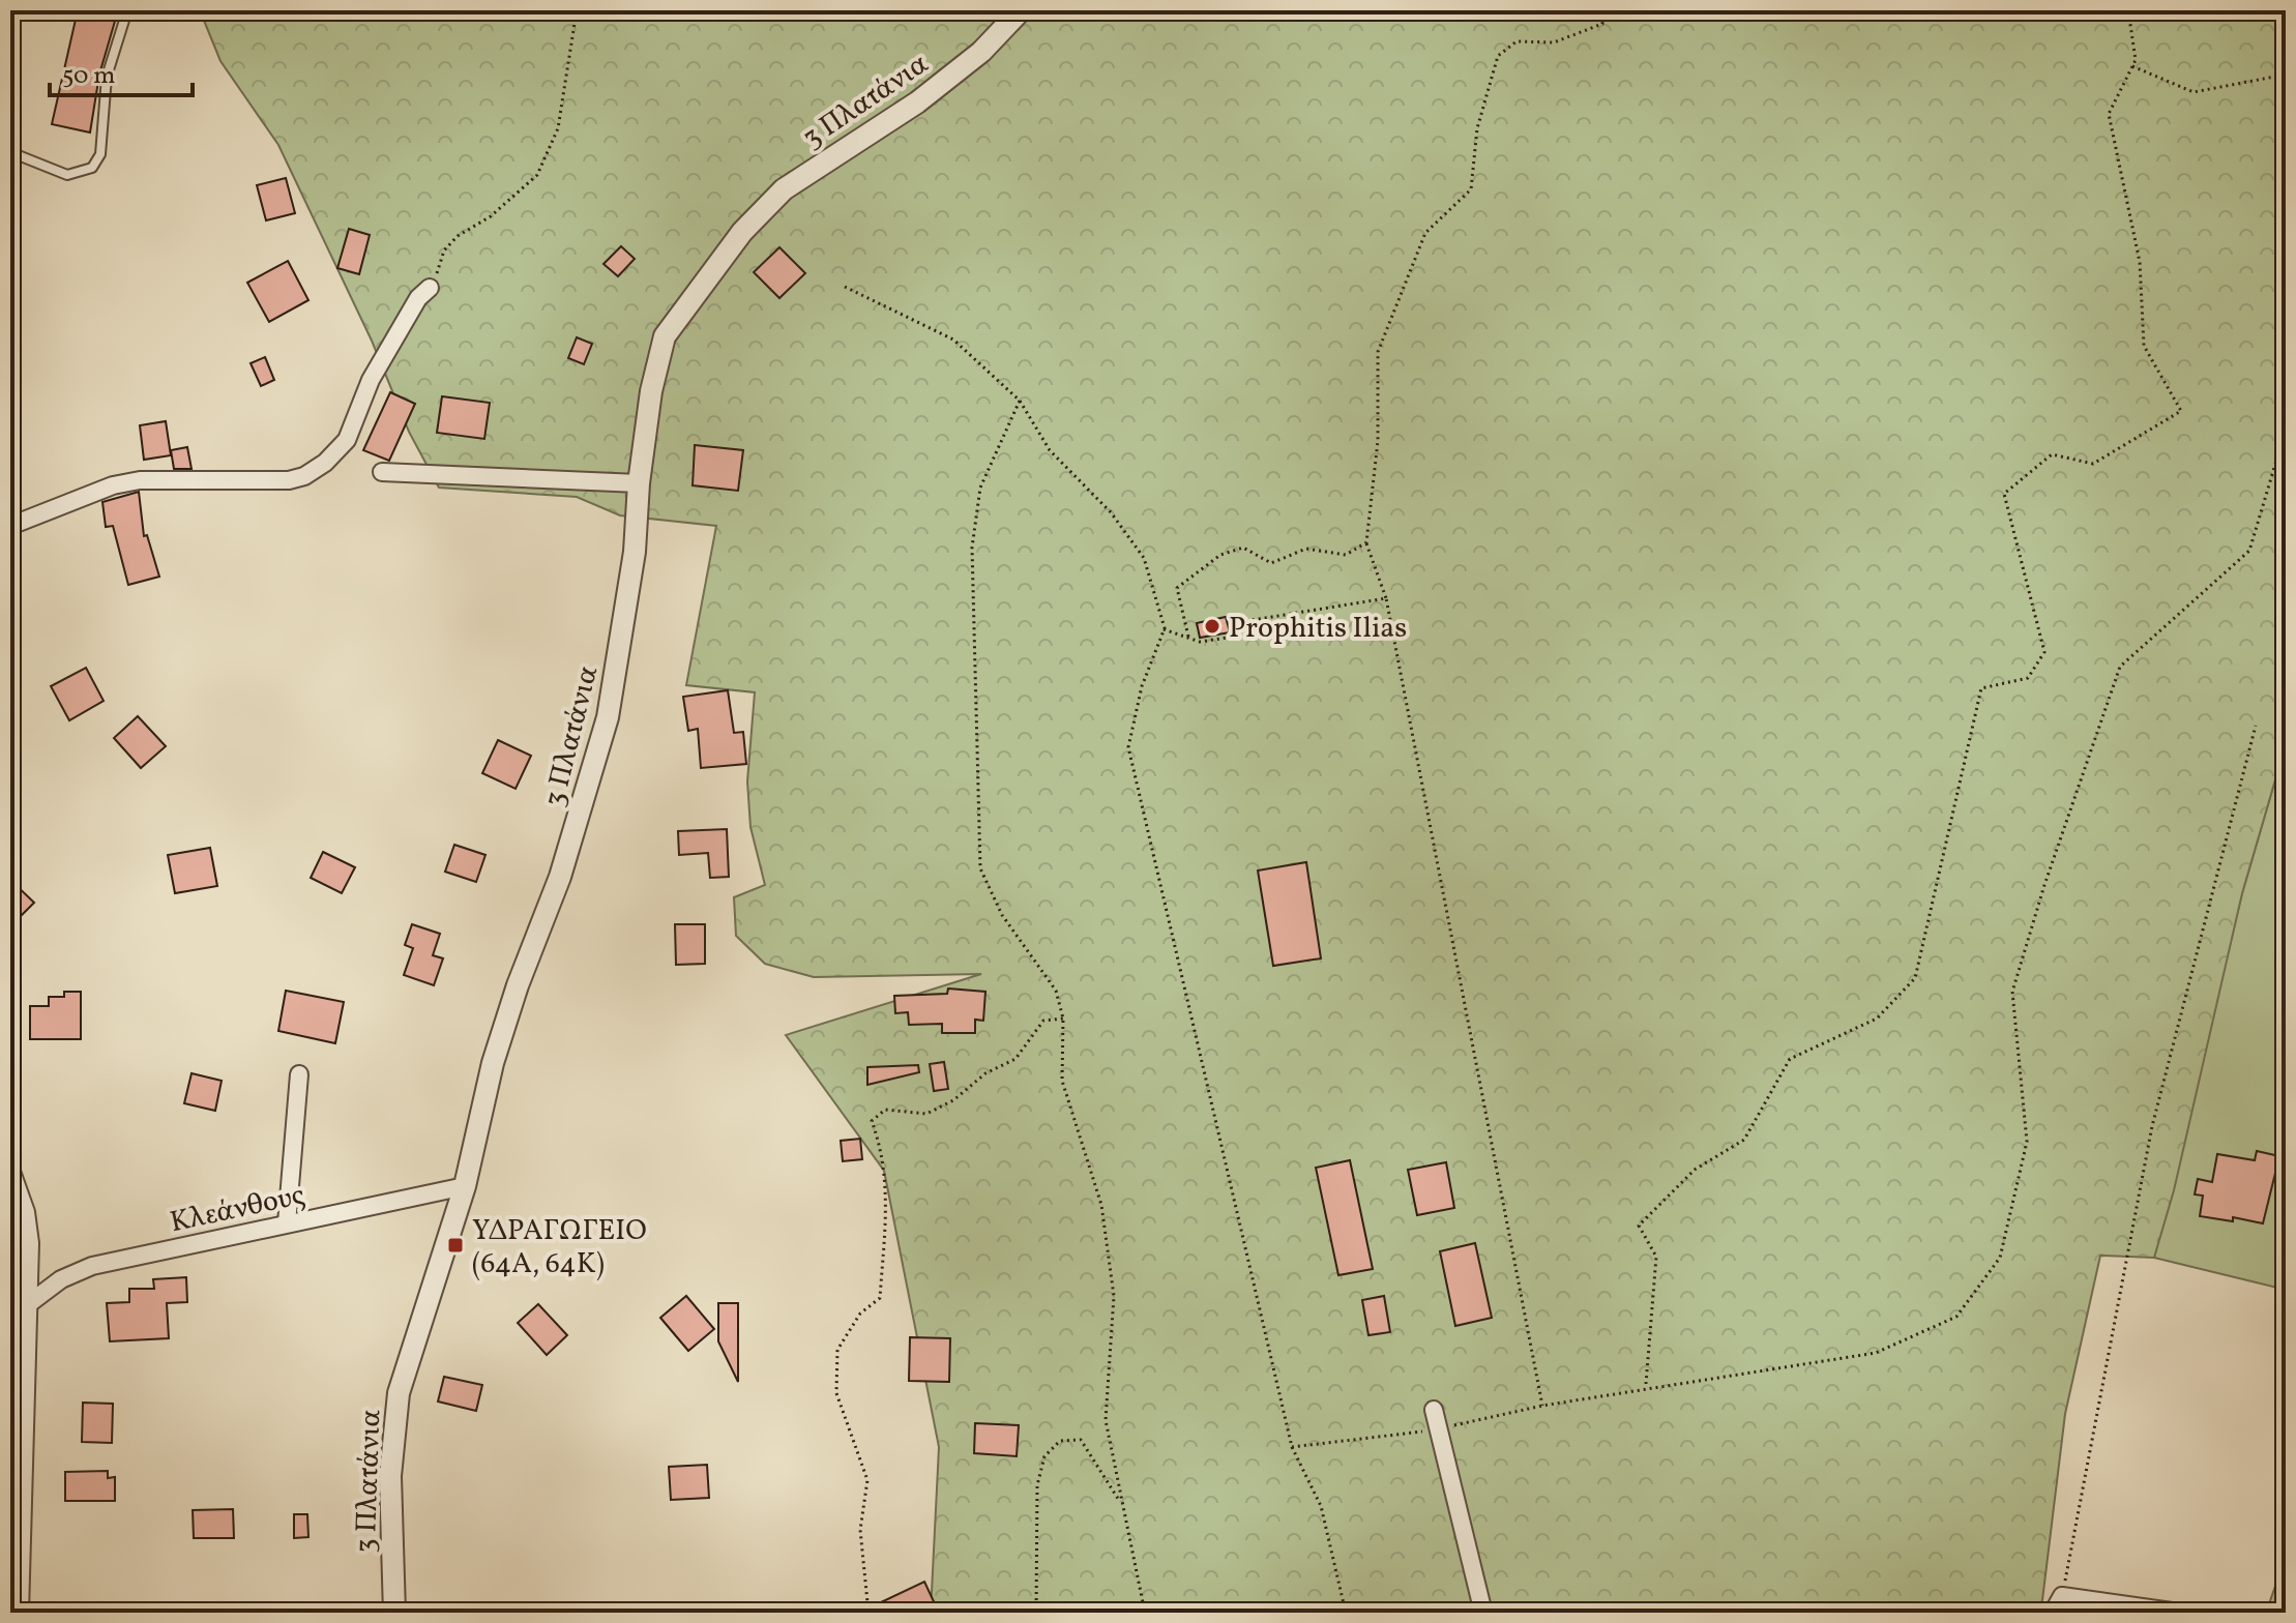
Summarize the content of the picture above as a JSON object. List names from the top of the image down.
{
  "streets": {
    "street": ["3 Πλατάνια", "Κλεάνθους"]
  },
  "crossings": [
    ["3 Πλατάνια", "Κλεάνθους"]
  ],
  "places": {
    "other": ["Prophitis Ilias"],
    "transit": ["ΥΔΡΑΓΩΓΕΙΟ (64Α, 64Κ)"]
  },
  "scale_bar": "50 m"
}
